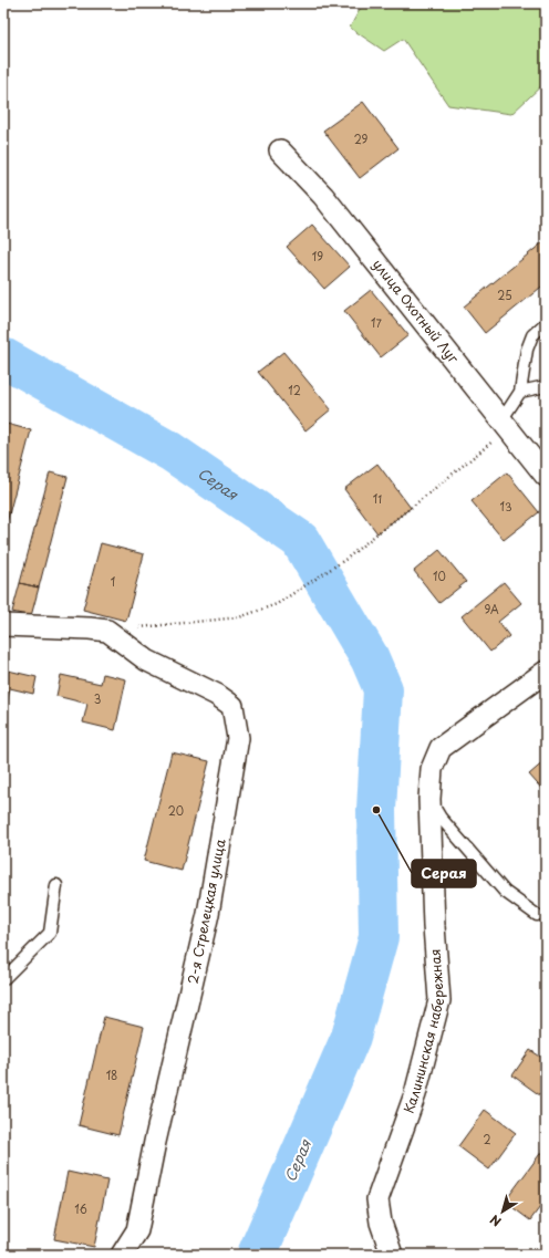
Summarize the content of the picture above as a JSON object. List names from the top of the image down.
{
  "streets": {
    "street": ["улица Охотный Луг", "2-я Стрелецкая улица", "Калининская набережная"]
  },
  "water": ["Серая"],
  "places": ["Серая"],
  "house_numbers": [
    "29",
    "19",
    "25",
    "17",
    "12",
    "11",
    "13",
    "10",
    "1",
    "9А",
    "3",
    "20",
    "18",
    "2",
    "16"
  ],
  "north": "bottom left"
}
